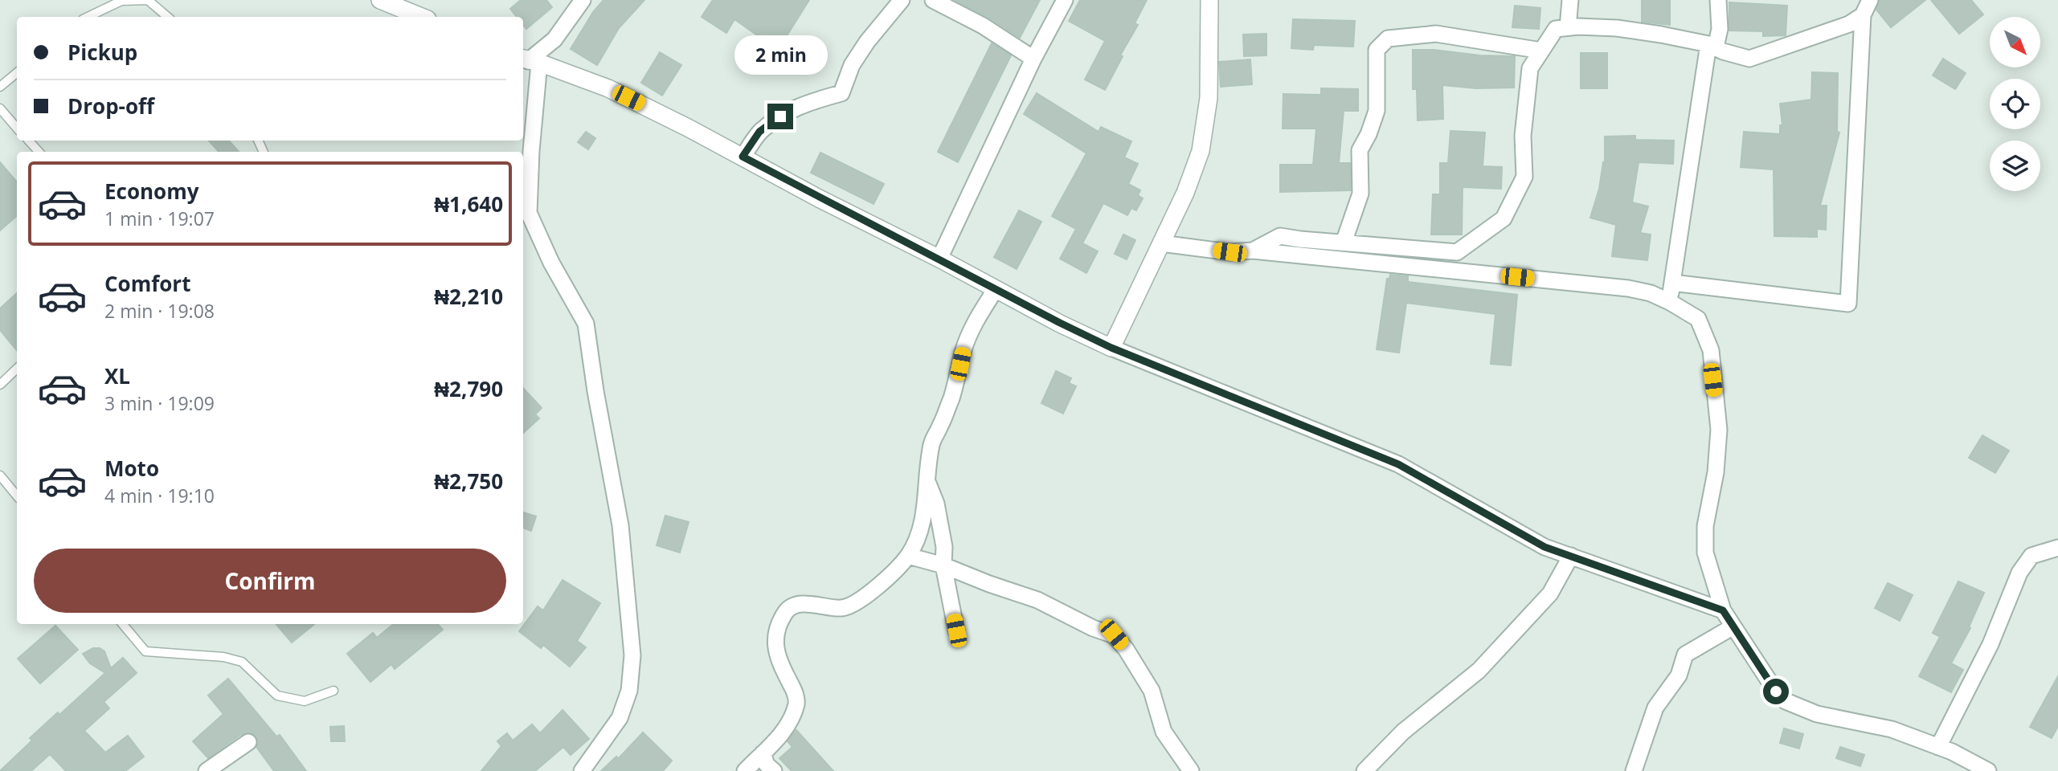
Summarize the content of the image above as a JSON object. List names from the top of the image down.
{
  "north": "bottom right",
  "page": {
    "banner": ["Pickup", "Drop-off"],
    "bubble": "2 min",
    "list": [
      {
        "name": "Economy",
        "note": "1 min · 19:07",
        "value": "₦1,640"
      },
      {
        "name": "Comfort",
        "note": "2 min · 19:08",
        "value": "₦2,210"
      },
      {
        "name": "XL",
        "note": "3 min · 19:09",
        "value": "₦2,790"
      },
      {
        "name": "Moto",
        "note": "4 min · 19:10",
        "value": "₦2,750"
      }
    ],
    "buttons": "Confirm"
  }
}
